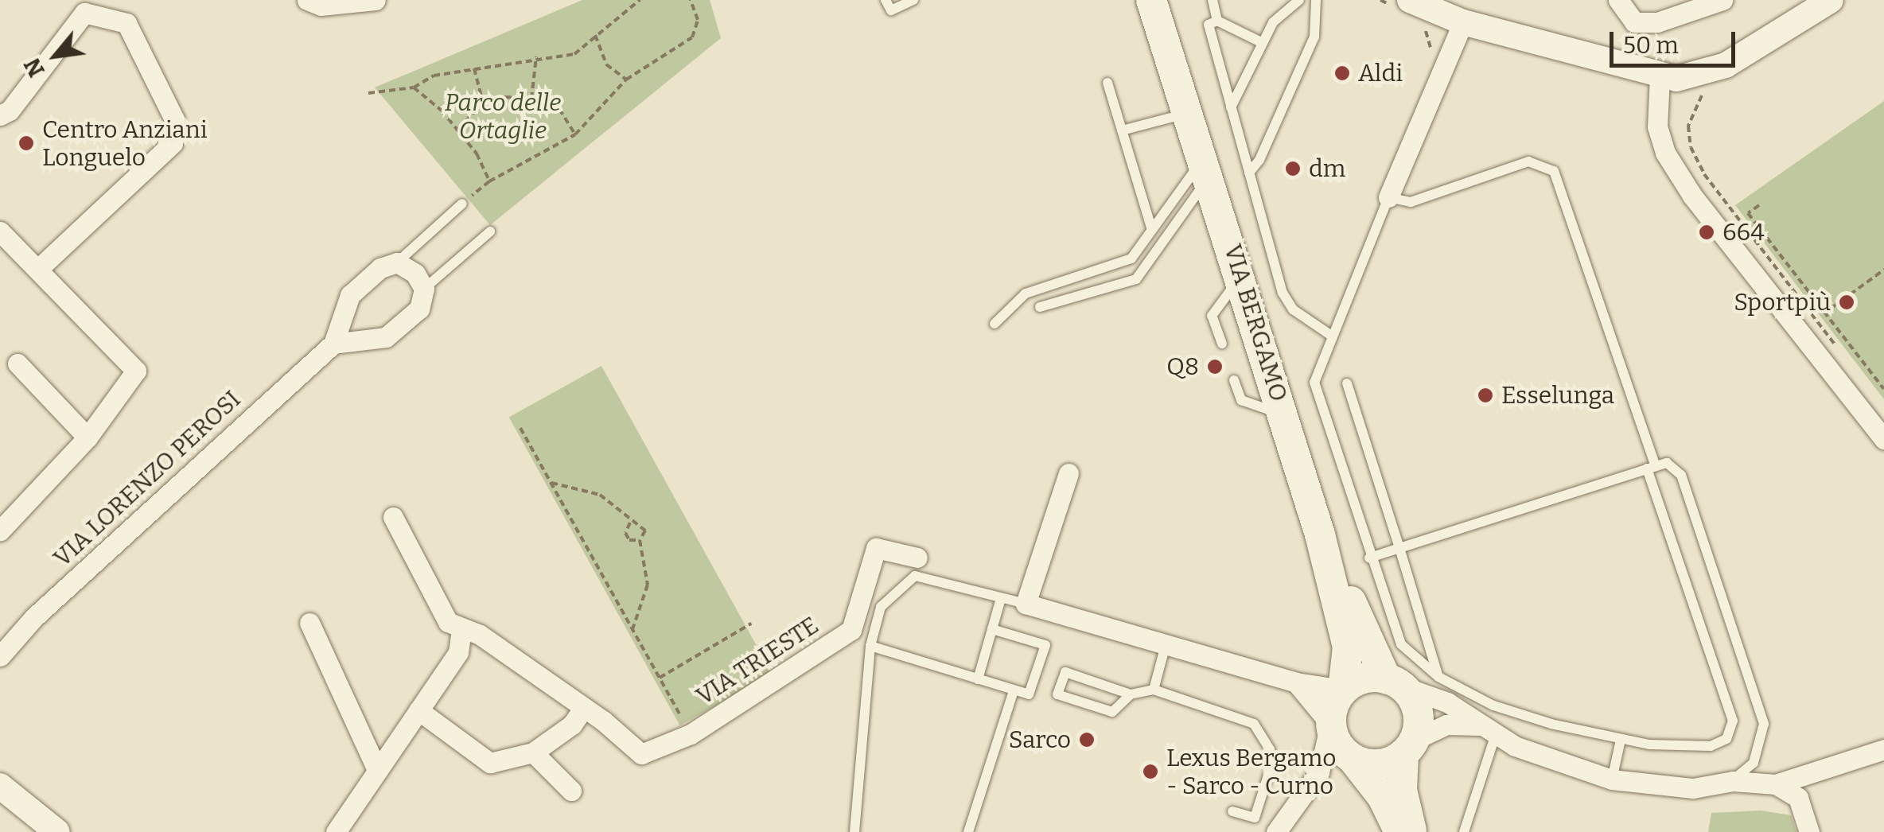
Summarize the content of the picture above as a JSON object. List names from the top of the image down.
{
  "streets": {
    "main road": ["VIA BERGAMO"],
    "street": ["VIA LORENZO PEROSI", "VIA TRIESTE"]
  },
  "parks": ["Parco delle Ortaglie"],
  "places": [
    "Aldi",
    "Centro Anziani Longuelo",
    "dm",
    "664",
    "Sportpiù",
    "Q8",
    "Esselunga",
    "Sarco",
    "Lexus Bergamo - Sarco - Curno"
  ],
  "scale_bar": "50 m",
  "north": "bottom left"
}
